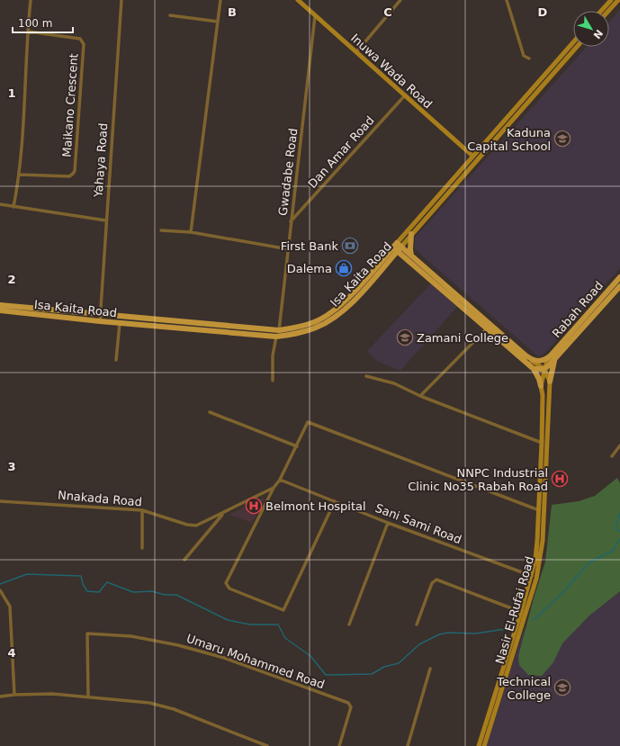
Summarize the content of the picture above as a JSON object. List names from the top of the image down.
{
  "streets": {
    "main road": [
      "Inuwa Wada Road",
      "Isa Kaita Road",
      "Rabah Road",
      "Nasir El-Rufai Road"
    ],
    "street": [
      "Maikano Crescent",
      "Dan Amar Road",
      "Yahaya Road",
      "Gwadabe Road",
      "Nnakada Road",
      "Sani Sami Road",
      "Umaru Mohammed Road"
    ]
  },
  "crossings": [
    ["Inuwa Wada Road", "Dan Amar Road"],
    ["Inuwa Wada Road", "Gwadabe Road"],
    ["Inuwa Wada Road", "Isa Kaita Road"],
    ["Dan Amar Road", "Gwadabe Road"],
    ["Yahaya Road", "Isa Kaita Road"],
    ["Gwadabe Road", "Isa Kaita Road"],
    ["Rabah Road", "Nasir El-Rufai Road"],
    ["Sani Sami Road", "Nasir El-Rufai Road"]
  ],
  "places": {
    "school or university": ["Kaduna Capital School", "Zamani College", "Technical College"],
    "bank": ["First Bank"],
    "shop": ["Dalema"],
    "hospital": ["NNPC Industrial Clinic No35 Rabah Road", "Belmont Hospital"]
  },
  "scale_bar": "100 m",
  "north": "bottom right",
  "grid": {
    "columns": ["B", "C", "D"],
    "rows": [
      "1",
      "2",
      "3",
      "4"
    ]
  }
}
